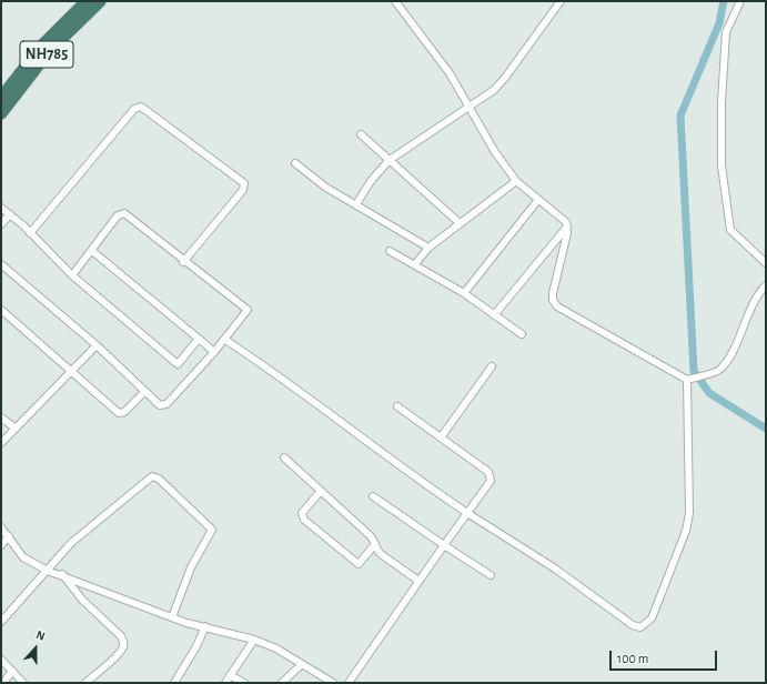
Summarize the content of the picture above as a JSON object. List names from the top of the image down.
{
  "streets": {
    "highway": ["NH785"]
  },
  "scale_bar": "100 m",
  "north": "top"
}
